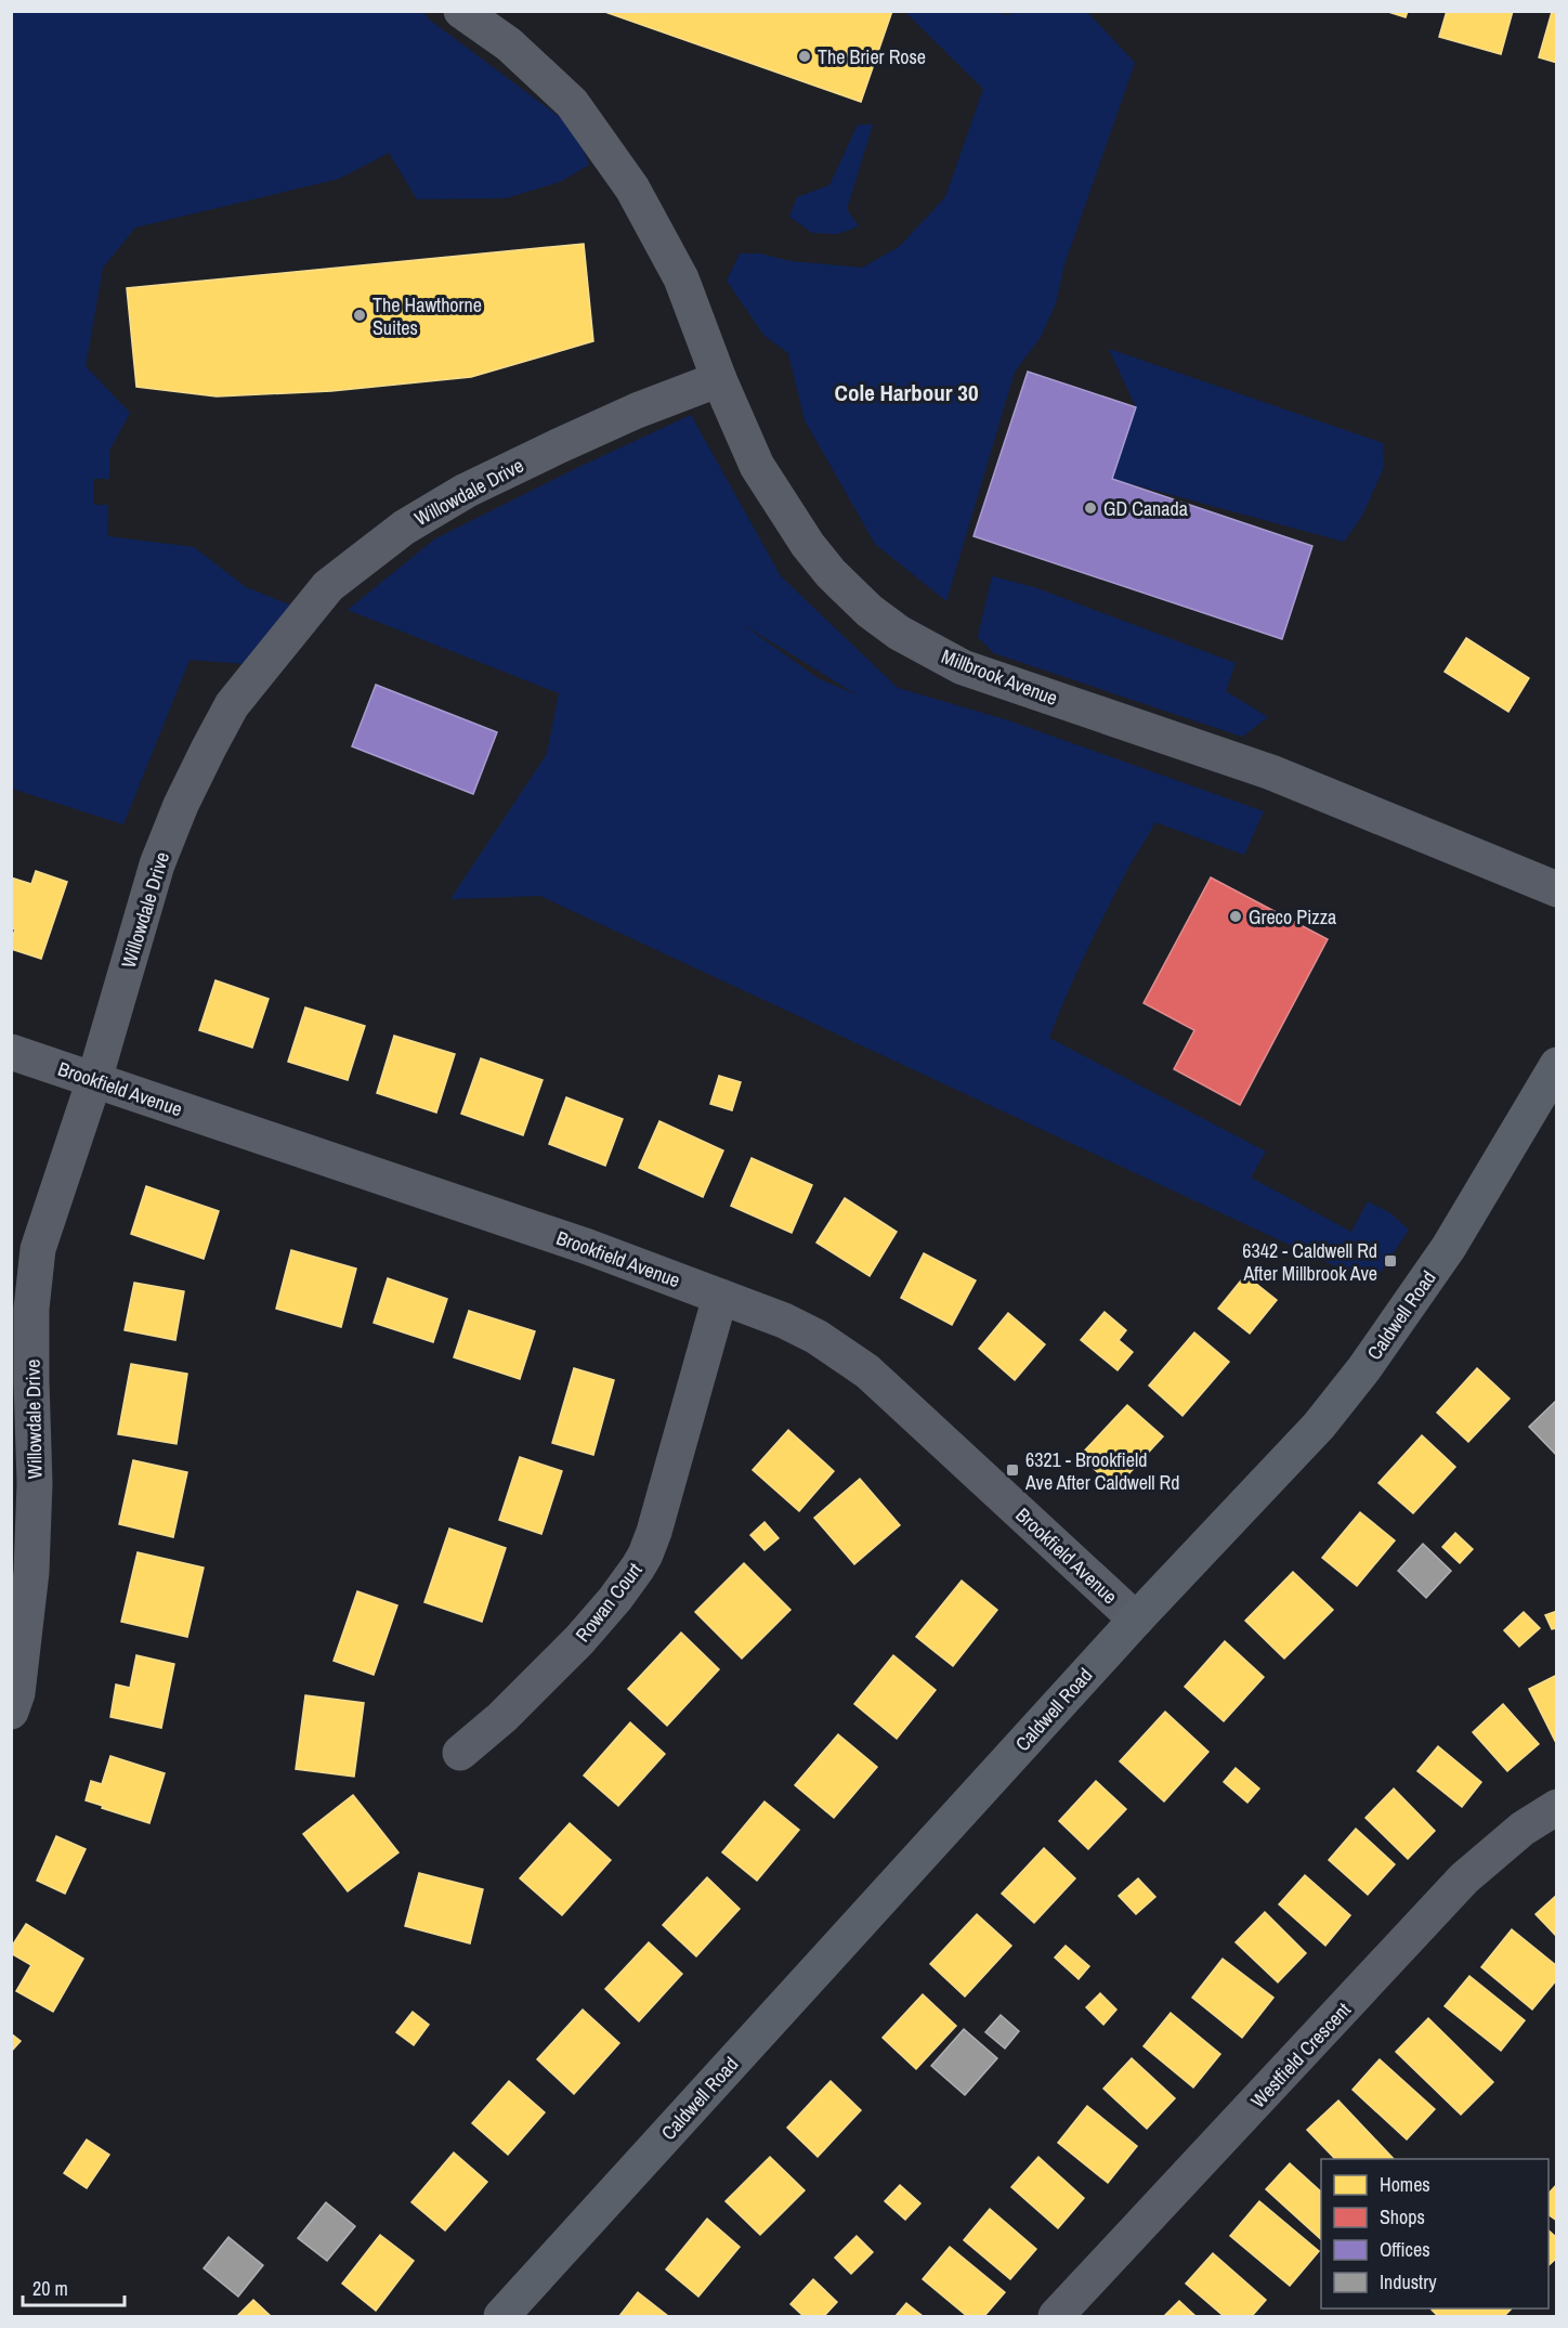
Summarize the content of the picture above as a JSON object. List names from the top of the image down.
{
  "streets": {
    "street": [
      "Willowdale Drive",
      "Millbrook Avenue",
      "Brookfield Avenue",
      "Caldwell Road",
      "Rowan Court",
      "Westfield Crescent"
    ]
  },
  "crossings": [
    ["Willowdale Drive", "Millbrook Avenue"],
    ["Willowdale Drive", "Brookfield Avenue"],
    ["Brookfield Avenue", "Caldwell Road"],
    ["Brookfield Avenue", "Rowan Court"]
  ],
  "districts": ["Cole Harbour 30"],
  "places": {
    "other": [
      "The Brier Rose",
      "The Hawthorne Suites",
      "GD Canada",
      "Greco Pizza"
    ],
    "transit": ["6342 - Caldwell Rd After Millbrook Ave", "6321 - Brookfield Ave After Caldwell Rd"]
  },
  "legend": [
    "Homes",
    "Shops",
    "Offices",
    "Industry"
  ],
  "scale_bar": "20 m"
}
